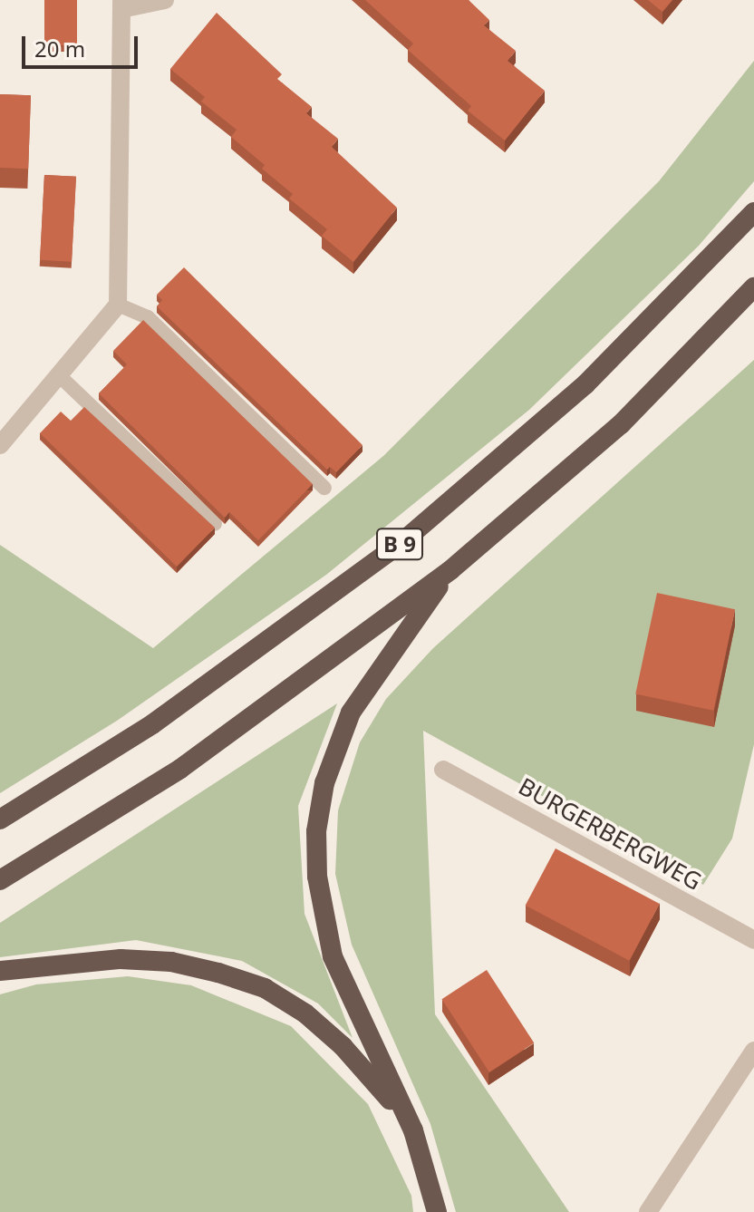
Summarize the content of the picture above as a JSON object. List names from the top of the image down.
{
  "streets": {
    "highway": ["B 9"],
    "street": ["BURGERBERGWEG"]
  },
  "scale_bar": "20 m"
}
